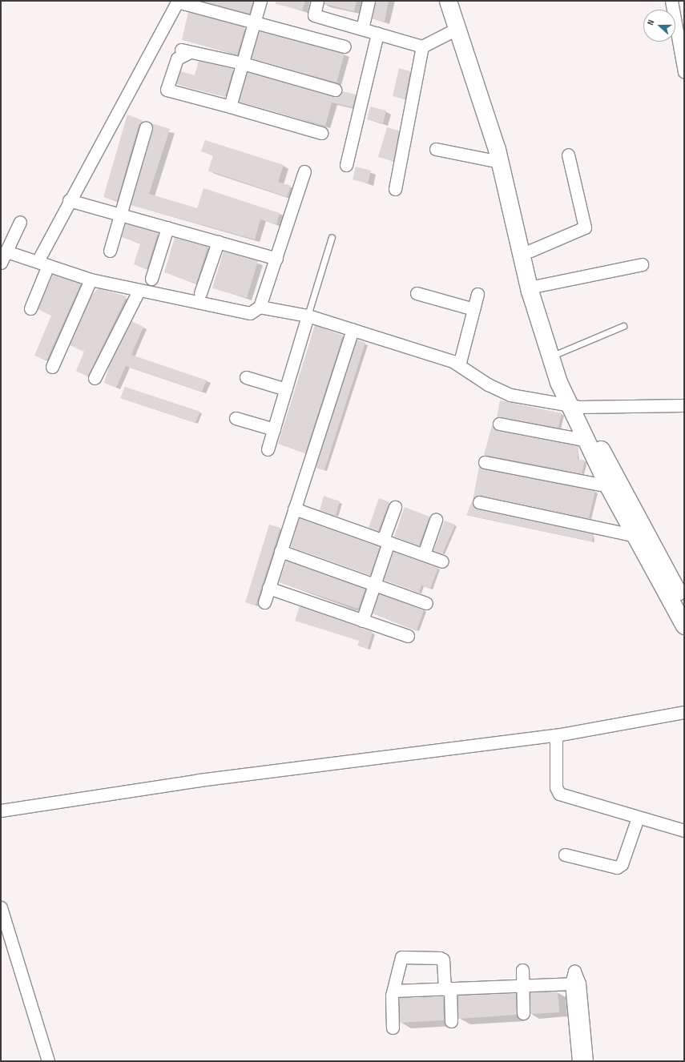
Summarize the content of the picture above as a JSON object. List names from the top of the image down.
{
  "north": "left"
}
